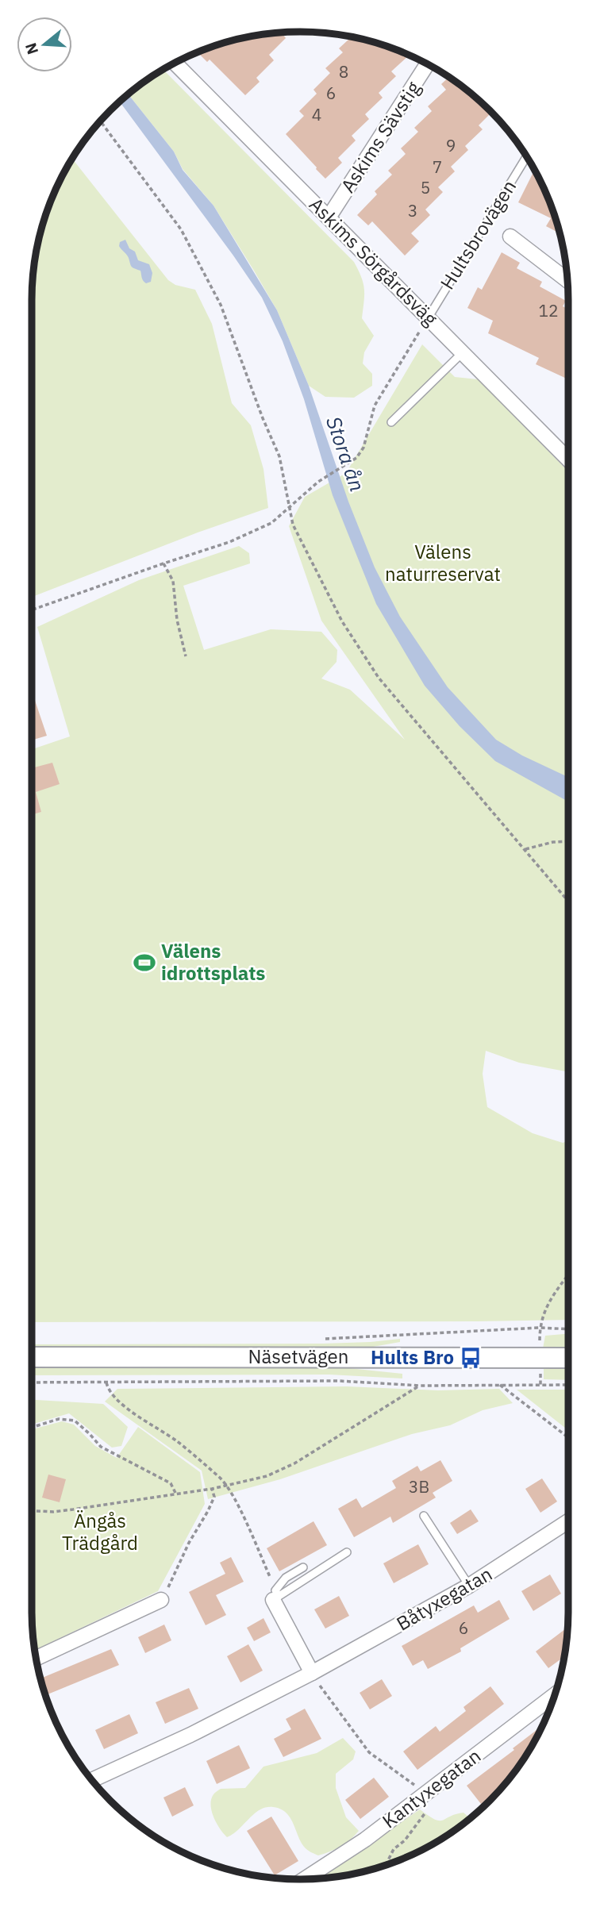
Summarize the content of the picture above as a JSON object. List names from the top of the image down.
{
  "streets": {
    "street": [
      "Askims Sävstig",
      "Askims Sörgårdsväg",
      "Näsetvägen",
      "Båtyxegatan",
      "Kantyxegatan"
    ],
    "lane": ["Hultsbrovägen"]
  },
  "crossings": [
    ["Askims Sävstig", "Askims Sörgårdsväg"],
    ["Hultsbrovägen", "Askims Sörgårdsväg"]
  ],
  "water": ["Stora ån"],
  "parks": ["Välens naturreservat", "Ängås Trädgård"],
  "places": {
    "sports": ["Välens idrottsplats"],
    "bus stop": ["Hults Bro"]
  },
  "house_numbers": [
    "8",
    "6",
    "4",
    "9",
    "7",
    "5",
    "3",
    "12",
    "3B",
    "6"
  ],
  "north": "left"
}
